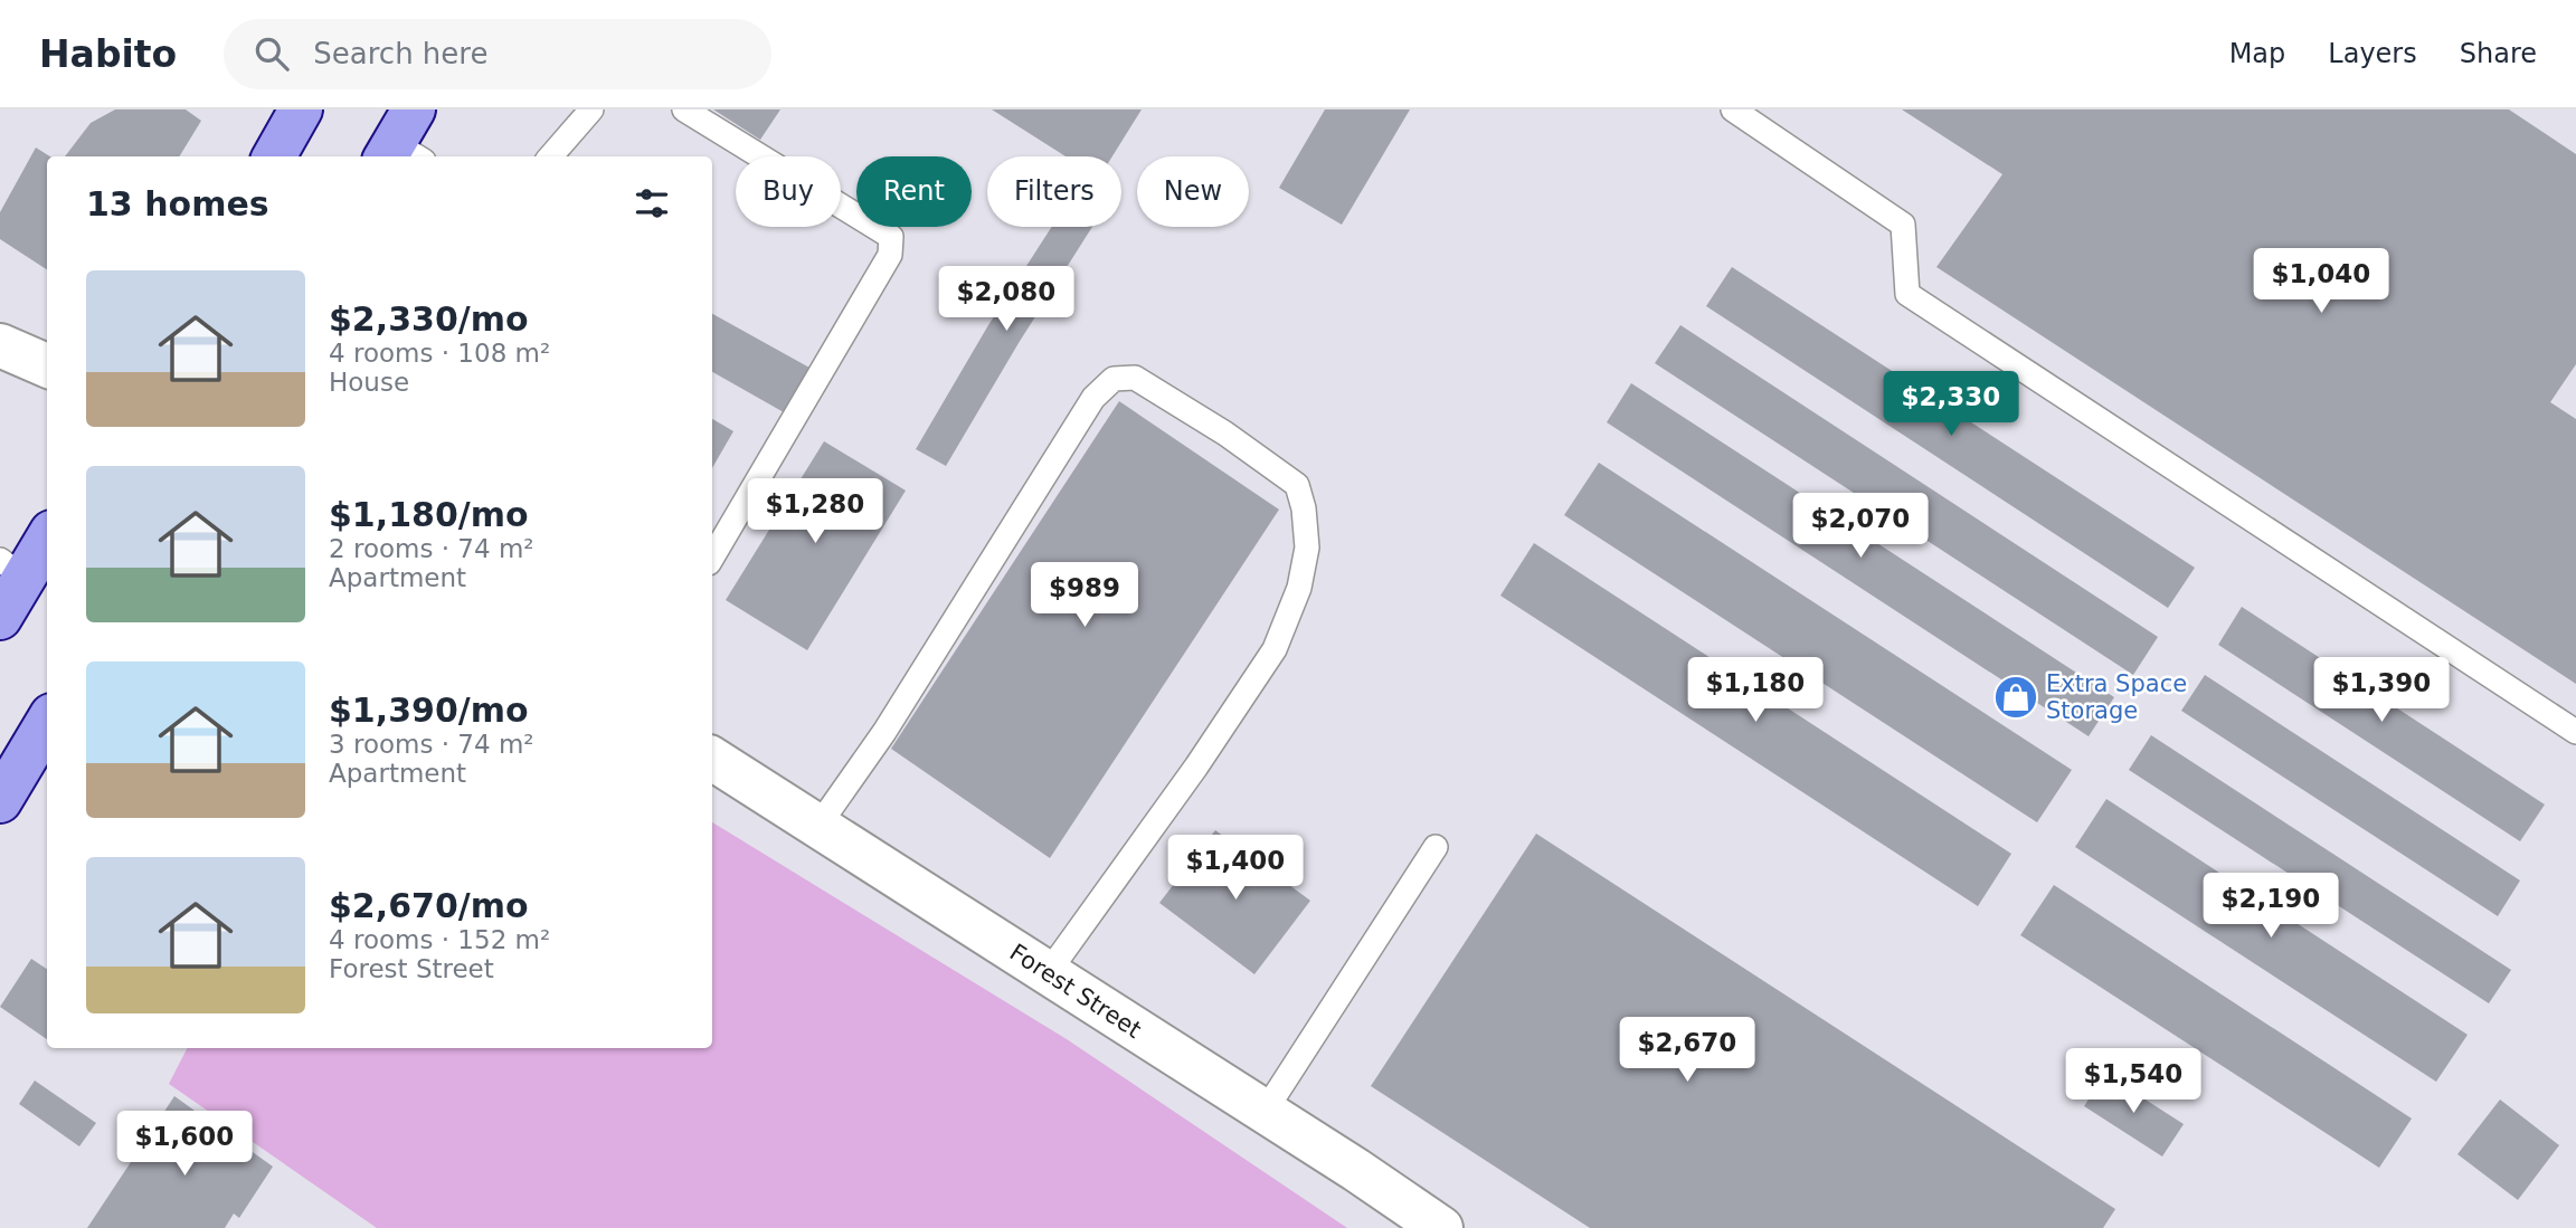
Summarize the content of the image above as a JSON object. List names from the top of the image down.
{
  "streets": {
    "street": ["Forest Street"]
  },
  "places": {
    "shop": ["Extra Space Storage"]
  },
  "page": {
    "header": "Habito",
    "search": "Search here",
    "nav": ["Map", "Layers", "Share"],
    "chip": [
      "Buy",
      "Rent",
      "Filters",
      "New"
    ],
    "heading": "13 homes",
    "price": [
      "$1,040",
      "$2,080",
      "$2,330",
      "$1,280",
      "$2,070",
      "$989",
      "$1,180",
      "$1,390",
      "$1,400",
      "$2,190",
      "$2,670",
      "$1,540",
      "$1,600"
    ],
    "list": [
      {
        "name": "$2,330/mo",
        "note": "4 rooms · 108 m² · House"
      },
      {
        "name": "$1,180/mo",
        "note": "2 rooms · 74 m² · Apartment"
      },
      {
        "name": "$1,390/mo",
        "note": "3 rooms · 74 m² · Apartment"
      },
      {
        "name": "$2,670/mo",
        "note": "4 rooms · 152 m² · Forest Street"
      }
    ]
  }
}
